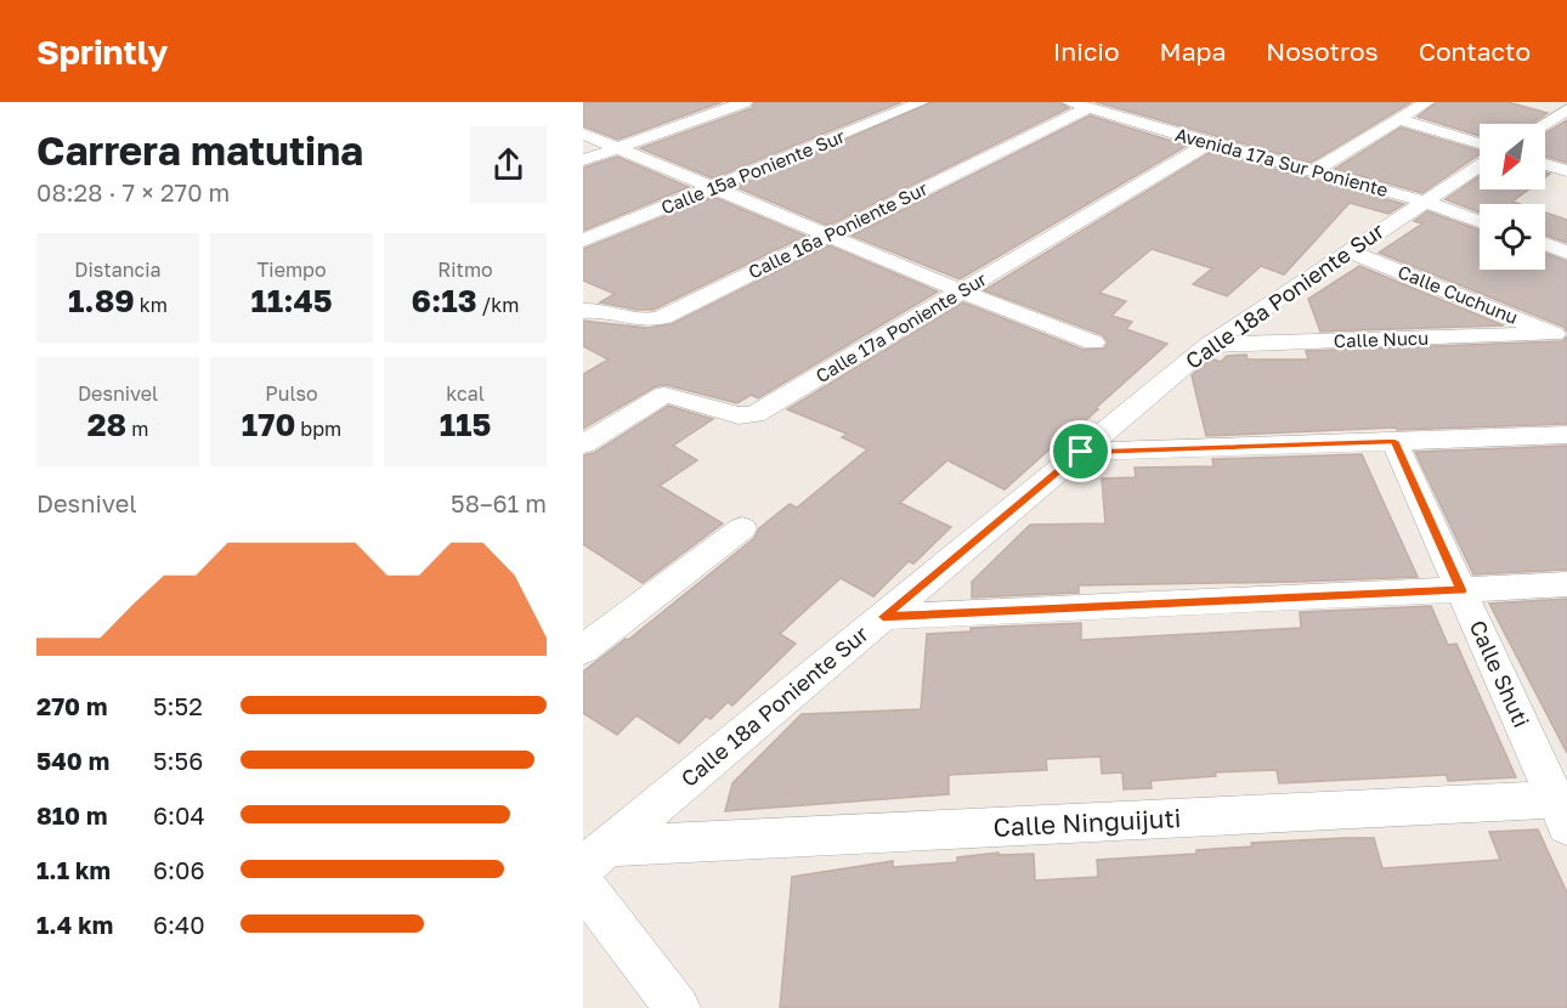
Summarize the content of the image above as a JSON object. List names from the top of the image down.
{
  "streets": {
    "street": [
      "Avenida 17a Sur Poniente",
      "Calle 15a Poniente Sur",
      "Calle 16a Poniente Sur",
      "Calle Cuchunu",
      "Calle 18a Poniente Sur",
      "Calle 17a Poniente Sur",
      "Calle Nucu",
      "Calle Shuti",
      "Calle Ninguijuti"
    ]
  },
  "crossings": [
    ["Avenida 17a Sur Poniente", "Calle 16a Poniente Sur"],
    ["Avenida 17a Sur Poniente", "Calle 18a Poniente Sur"],
    ["Avenida 17a Sur Poniente", "Calle 17a Poniente Sur"],
    ["Calle Cuchunu", "Calle 18a Poniente Sur"],
    ["Calle Cuchunu", "Calle Nucu"],
    ["Calle 18a Poniente Sur", "Calle Nucu"],
    ["Calle 18a Poniente Sur", "Calle Ninguijuti"],
    ["Calle Shuti", "Calle Ninguijuti"]
  ],
  "north": "bottom left",
  "page": {
    "header": "Sprintly",
    "nav": [
      "Inicio",
      "Mapa",
      "Nosotros",
      "Contacto"
    ],
    "heading": ["Carrera matutina", "08:28 · 7 × 270 m"],
    "stats": [
      ["Distancia", "1.89 km"],
      ["Tiempo", "11:45"],
      ["Ritmo", "6:13 /km"],
      ["Desnivel", "28 m"],
      ["Pulso", "170 bpm"],
      ["kcal", "115"]
    ],
    "chart": ["Desnivel", "58–61 m"],
    "list": [
      {
        "name": "270 m",
        "note": "5:52"
      },
      {
        "name": "540 m",
        "note": "5:56"
      },
      {
        "name": "810 m",
        "note": "6:04"
      },
      {
        "name": "1.1 km",
        "note": "6:06"
      },
      {
        "name": "1.4 km",
        "note": "6:40"
      }
    ]
  }
}
